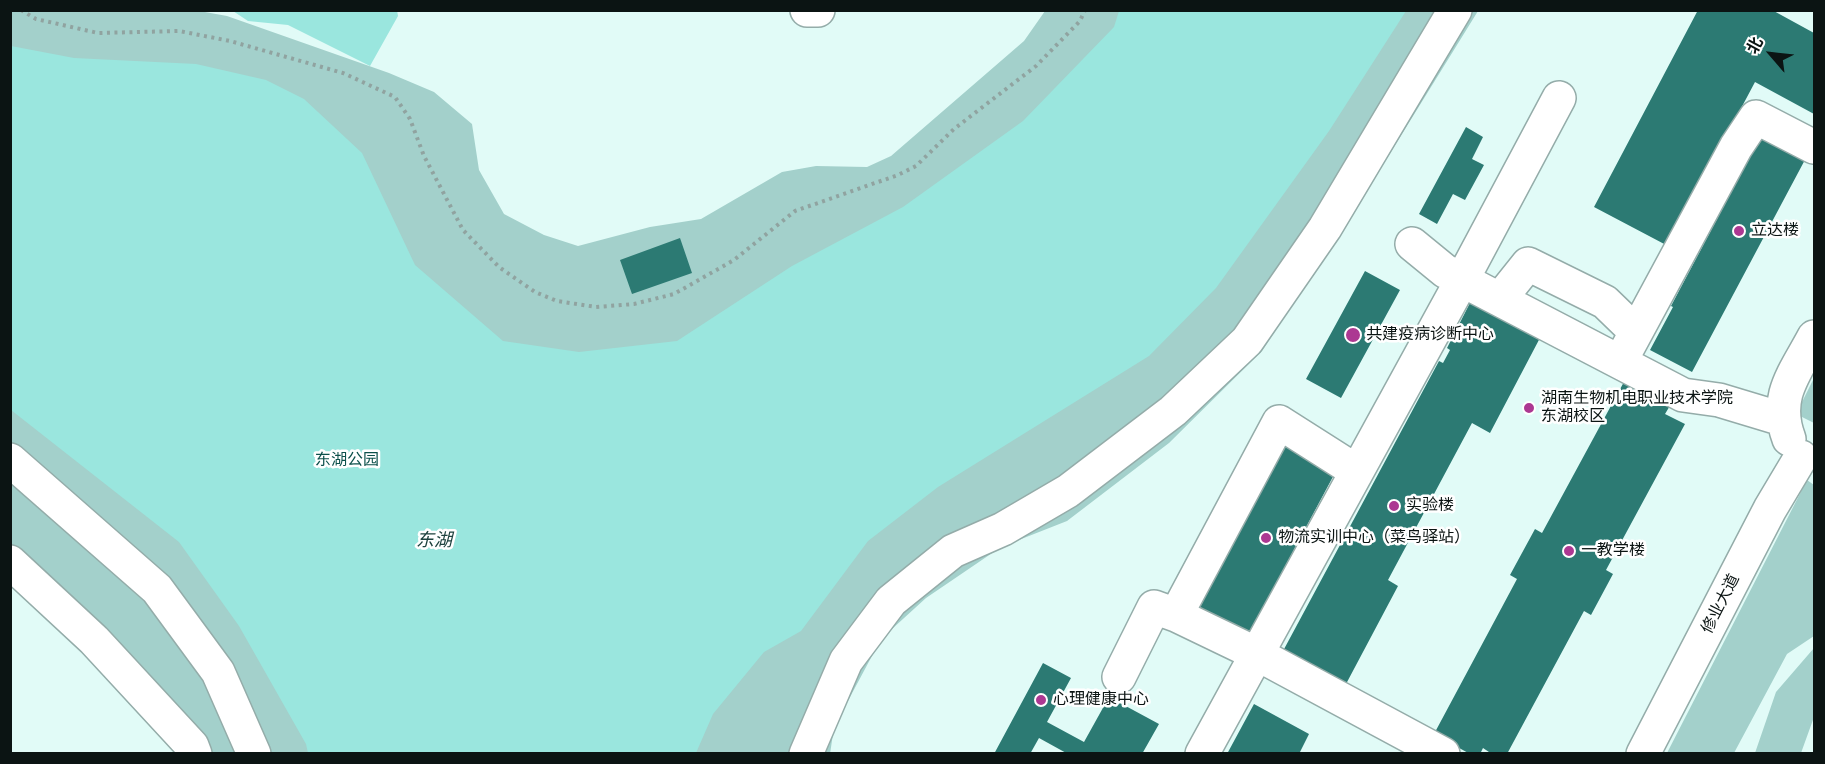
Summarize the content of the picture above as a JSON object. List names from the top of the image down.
{
  "streets": {
    "street": ["修业大道"]
  },
  "water": ["东湖"],
  "parks": ["东湖公园"],
  "places": [
    "立达楼",
    "共建疫病诊断中心",
    "湖南生物机电职业技术学院 东湖校区",
    "实验楼",
    "物流实训中心（菜鸟驿站）",
    "一教学楼",
    "心理健康中心"
  ],
  "north": "top left"
}
